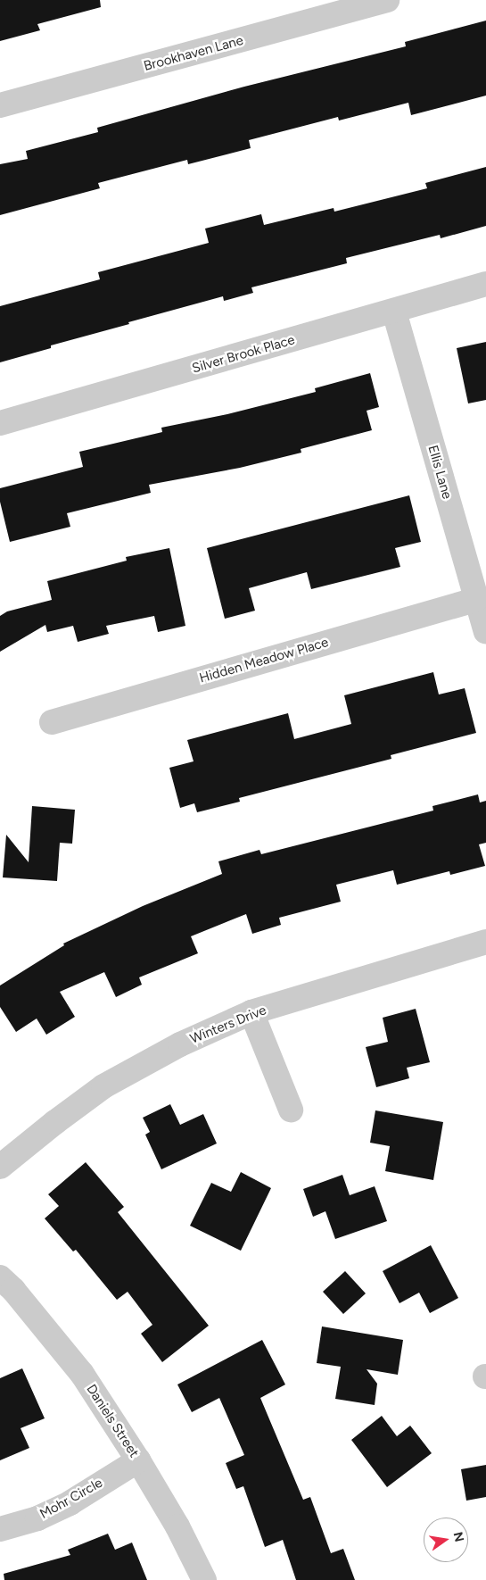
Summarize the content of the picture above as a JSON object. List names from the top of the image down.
{
  "streets": {
    "street": [
      "Brookhaven Lane",
      "Silver Brook Place",
      "Ellis Lane",
      "Hidden Meadow Place",
      "Winters Drive",
      "Daniels Street",
      "Mohr Circle"
    ]
  },
  "crossings": [
    ["Silver Brook Place", "Ellis Lane"],
    ["Ellis Lane", "Hidden Meadow Place"],
    ["Daniels Street", "Mohr Circle"]
  ],
  "north": "right"
}
